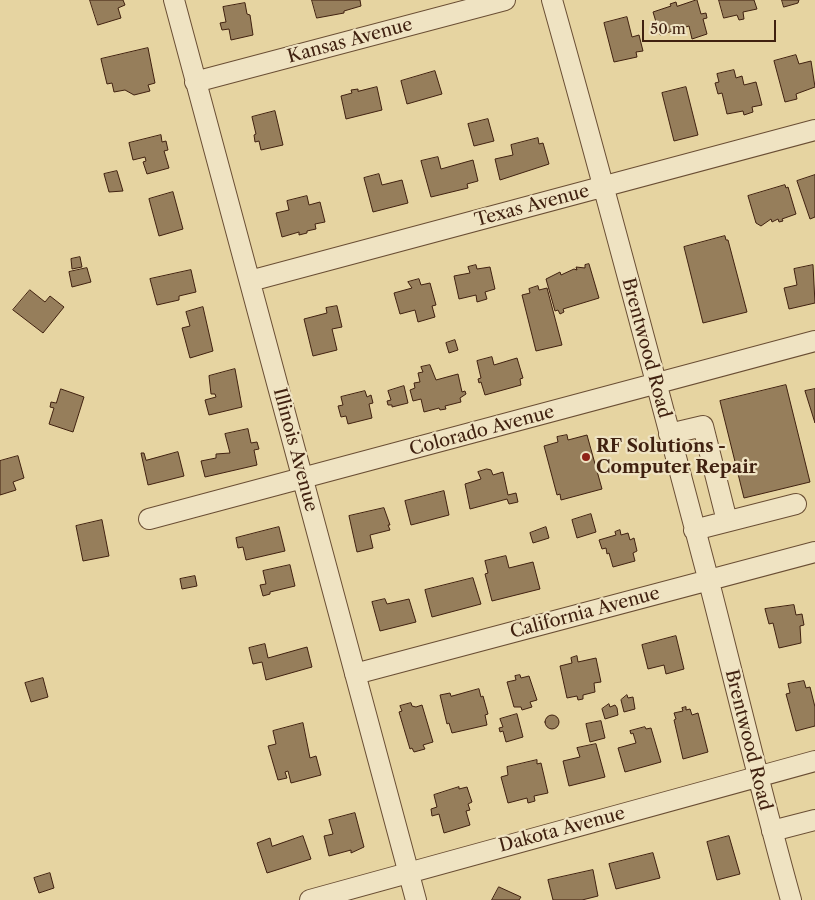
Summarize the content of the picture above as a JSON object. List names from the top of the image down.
{
  "streets": {
    "street": [
      "Kansas Avenue",
      "Texas Avenue",
      "Brentwood Road",
      "Colorado Avenue",
      "Illinois Avenue",
      "California Avenue",
      "Dakota Avenue"
    ]
  },
  "crossings": [
    ["Kansas Avenue", "Illinois Avenue"],
    ["Texas Avenue", "Brentwood Road"],
    ["Texas Avenue", "Illinois Avenue"],
    ["Brentwood Road", "Colorado Avenue"],
    ["Brentwood Road", "California Avenue"],
    ["Brentwood Road", "Dakota Avenue"],
    ["Colorado Avenue", "Illinois Avenue"],
    ["Illinois Avenue", "California Avenue"],
    ["Illinois Avenue", "Dakota Avenue"]
  ],
  "places": ["RF Solutions - Computer Repair"],
  "scale_bar": "50 m"
}
